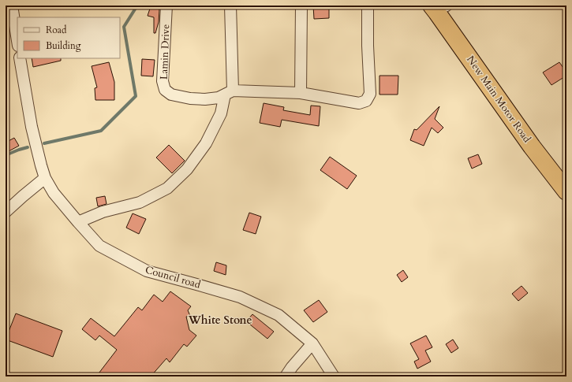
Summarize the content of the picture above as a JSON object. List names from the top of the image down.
{
  "streets": {
    "highway": ["New Main Motor Road"],
    "street": ["Lamin Drive", "Council road"]
  },
  "districts": ["White Stone"],
  "legend": ["Road", "Building"]
}
